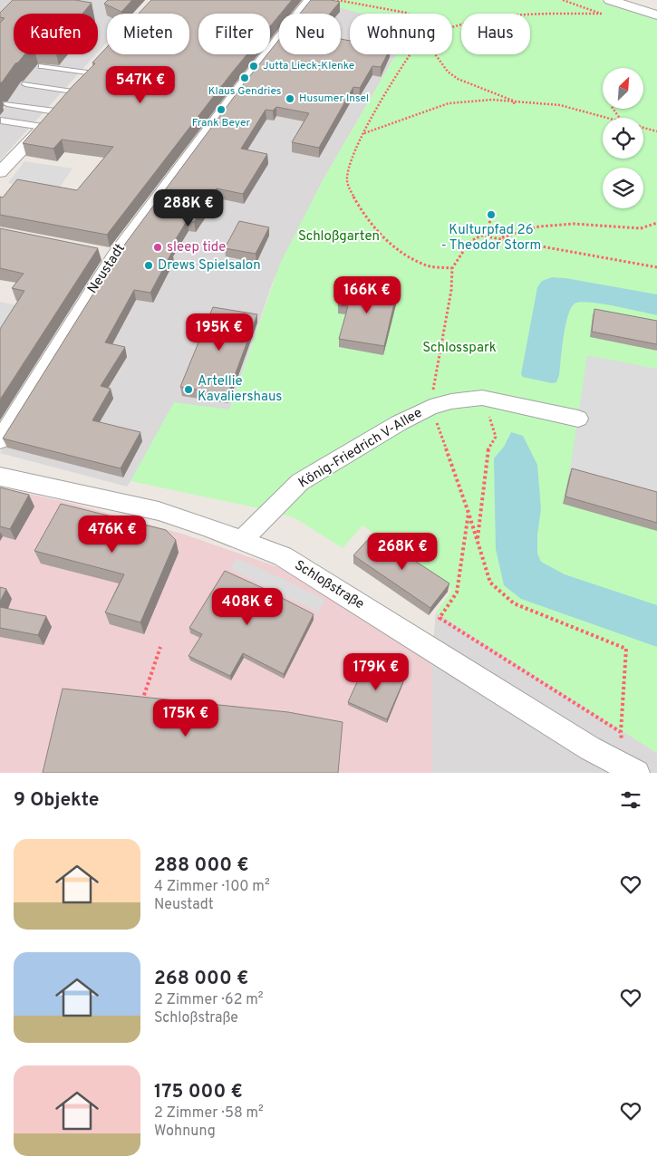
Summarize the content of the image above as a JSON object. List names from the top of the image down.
{
  "streets": {
    "street": ["Neustadt", "König-Friedrich V-Allee", "Schloßstraße"]
  },
  "crossings": [
    ["König-Friedrich V-Allee", "Schloßstraße"]
  ],
  "parks": ["Schloßgarten", "Schlosspark"],
  "places": [
    "Jutta Lieck-Klenke",
    "Klaus Gendries",
    "Husumer Insel",
    "Frank Beyer",
    "Kulturpfad 26 - Theodor Storm",
    "sleep tide",
    "Drews Spielsalon",
    "Artellie Kavaliershaus"
  ],
  "north": "top right",
  "page": {
    "chip": [
      "Kaufen",
      "Mieten",
      "Filter",
      "Neu",
      "Wohnung",
      "Haus"
    ],
    "price": [
      "547K €",
      "288K €",
      "166K €",
      "195K €",
      "476K €",
      "268K €",
      "408K €",
      "179K €",
      "175K €"
    ],
    "heading": "9 Objekte",
    "list": [
      {
        "name": "288 000 €",
        "note": "4 Zimmer · 100 m² · Neustadt"
      },
      {
        "name": "268 000 €",
        "note": "2 Zimmer · 62 m² · Schloßstraße"
      },
      {
        "name": "175 000 €",
        "note": "2 Zimmer · 58 m² · Wohnung"
      }
    ]
  }
}
